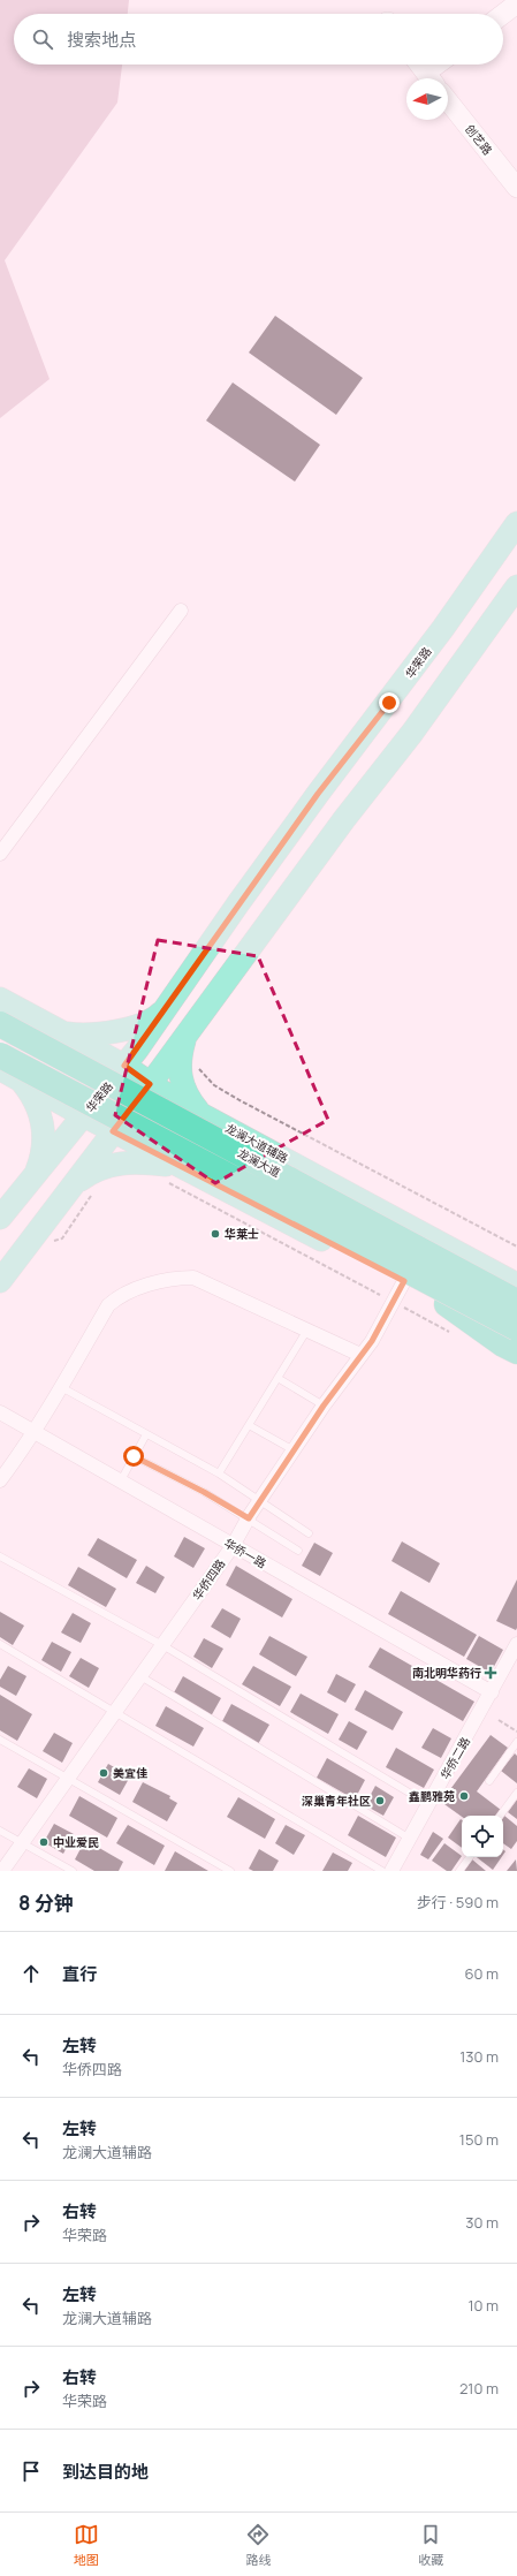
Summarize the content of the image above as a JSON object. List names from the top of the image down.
{
  "streets": {
    "highway": ["龙澜大道"],
    "main road": ["华荣路", "龙澜大道辅路"],
    "street": [
      "创艺路",
      "华侨一路",
      "华侨四路",
      "华侨二路"
    ]
  },
  "crossings": [
    ["华荣路", "龙澜大道辅路"],
    ["华侨一路", "华侨四路"],
    ["华侨一路", "华侨二路"]
  ],
  "places": {
    "other": [
      "华莱士",
      "美宜佳",
      "鑫鹏雅苑",
      "深巢青年社区",
      "中业爱民"
    ],
    "health": ["南北明华药行"]
  },
  "north": "left",
  "page": {
    "search": "搜索地点",
    "heading": ["8 分钟", "步行 · 590 m"],
    "list": [
      ["直行", "60 m"],
      ["左转", "华侨四路", "130 m"],
      ["左转", "龙澜大道辅路", "150 m"],
      ["右转", "华荣路", "30 m"],
      ["左转", "龙澜大道辅路", "10 m"],
      ["右转", "华荣路", "210 m"],
      "到达目的地"
    ],
    "nav": ["地图", "路线", "收藏"]
  }
}
